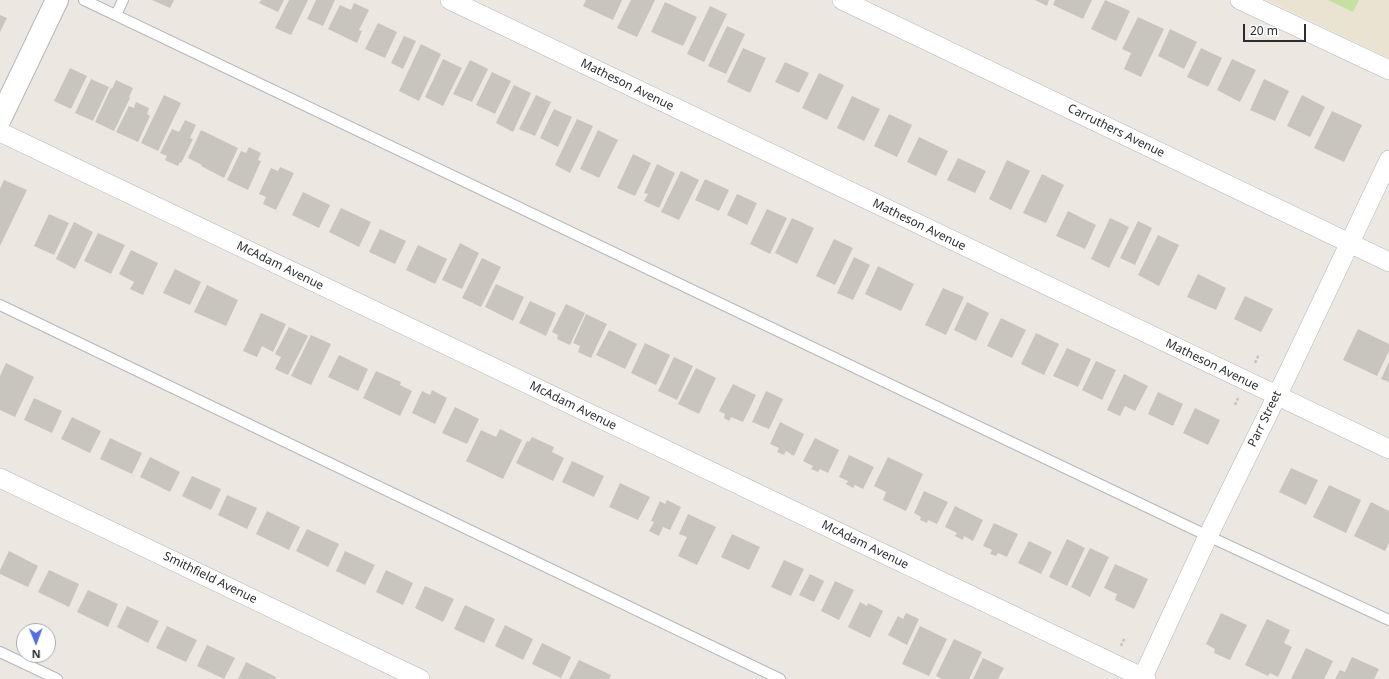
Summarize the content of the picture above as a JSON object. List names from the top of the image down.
{
  "streets": {
    "street": [
      "Matheson Avenue",
      "Carruthers Avenue",
      "McAdam Avenue",
      "Parr Street",
      "Smithfield Avenue"
    ]
  },
  "crossings": [
    ["Matheson Avenue", "Parr Street"],
    ["Carruthers Avenue", "Parr Street"],
    ["McAdam Avenue", "Parr Street"]
  ],
  "scale_bar": "20 m",
  "north": "bottom"
}
